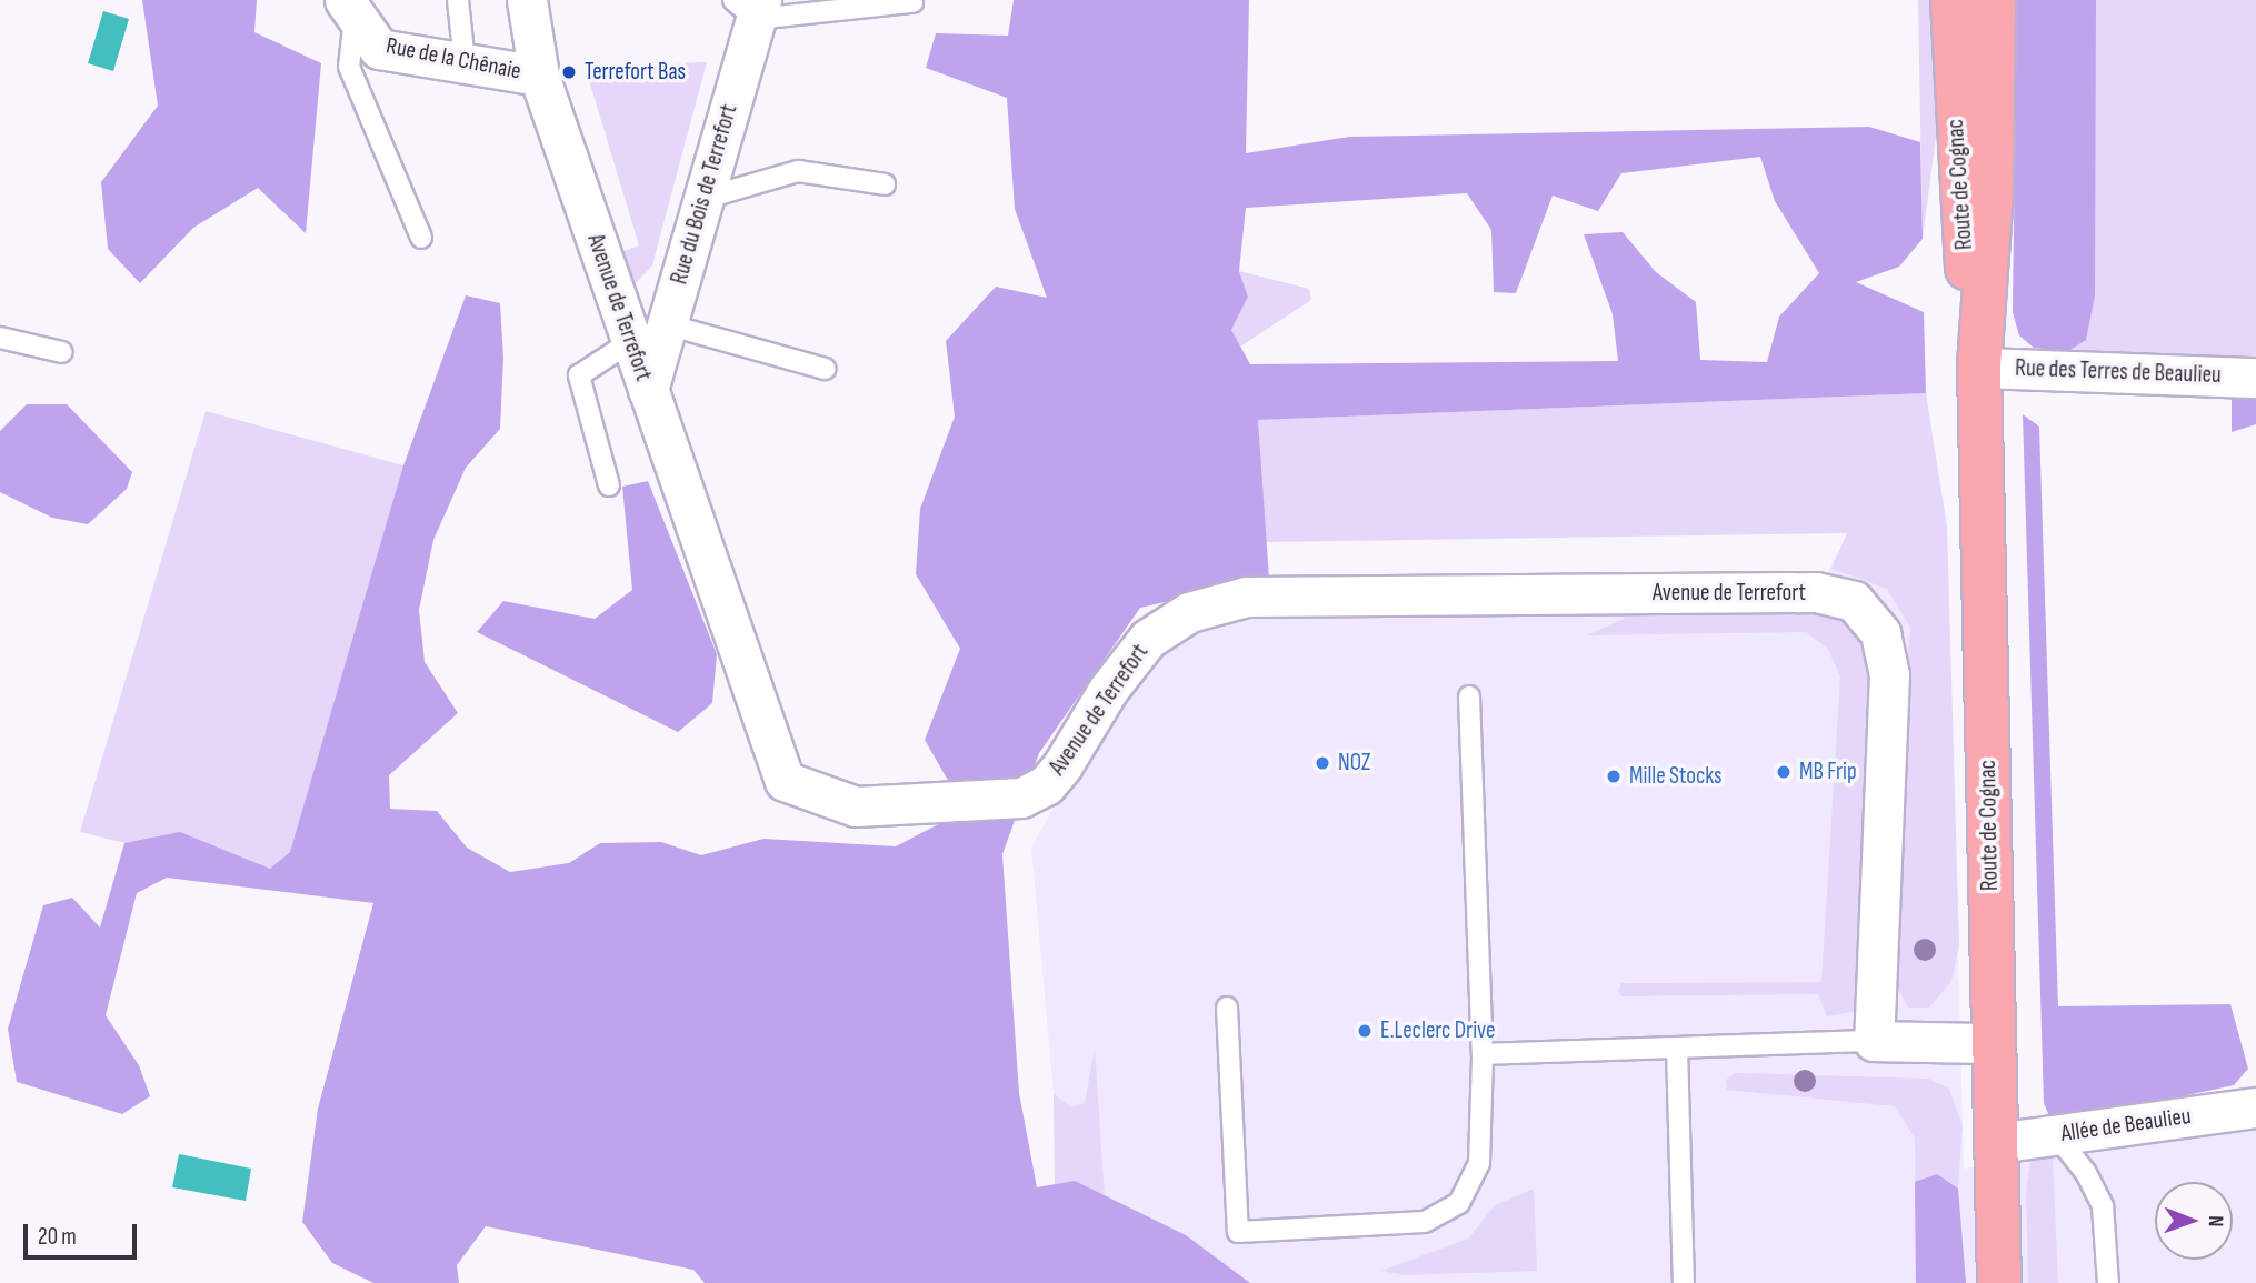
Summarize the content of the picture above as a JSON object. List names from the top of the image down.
{
  "streets": {
    "main road": ["Route de Cognac"],
    "street": [
      "Rue de la Chênaie",
      "Rue du Bois de Terrefort",
      "Avenue de Terrefort",
      "Rue des Terres de Beaulieu",
      "Allée de Beaulieu"
    ]
  },
  "crossings": [
    ["Rue de la Chênaie", "Avenue de Terrefort"],
    ["Route de Cognac", "Rue des Terres de Beaulieu"],
    ["Route de Cognac", "Allée de Beaulieu"],
    ["Rue du Bois de Terrefort", "Avenue de Terrefort"]
  ],
  "places": [
    "Terrefort Bas",
    "NOZ",
    "MB Frip",
    "Mille Stocks",
    "E.Leclerc Drive"
  ],
  "scale_bar": "20 m",
  "north": "right"
}
